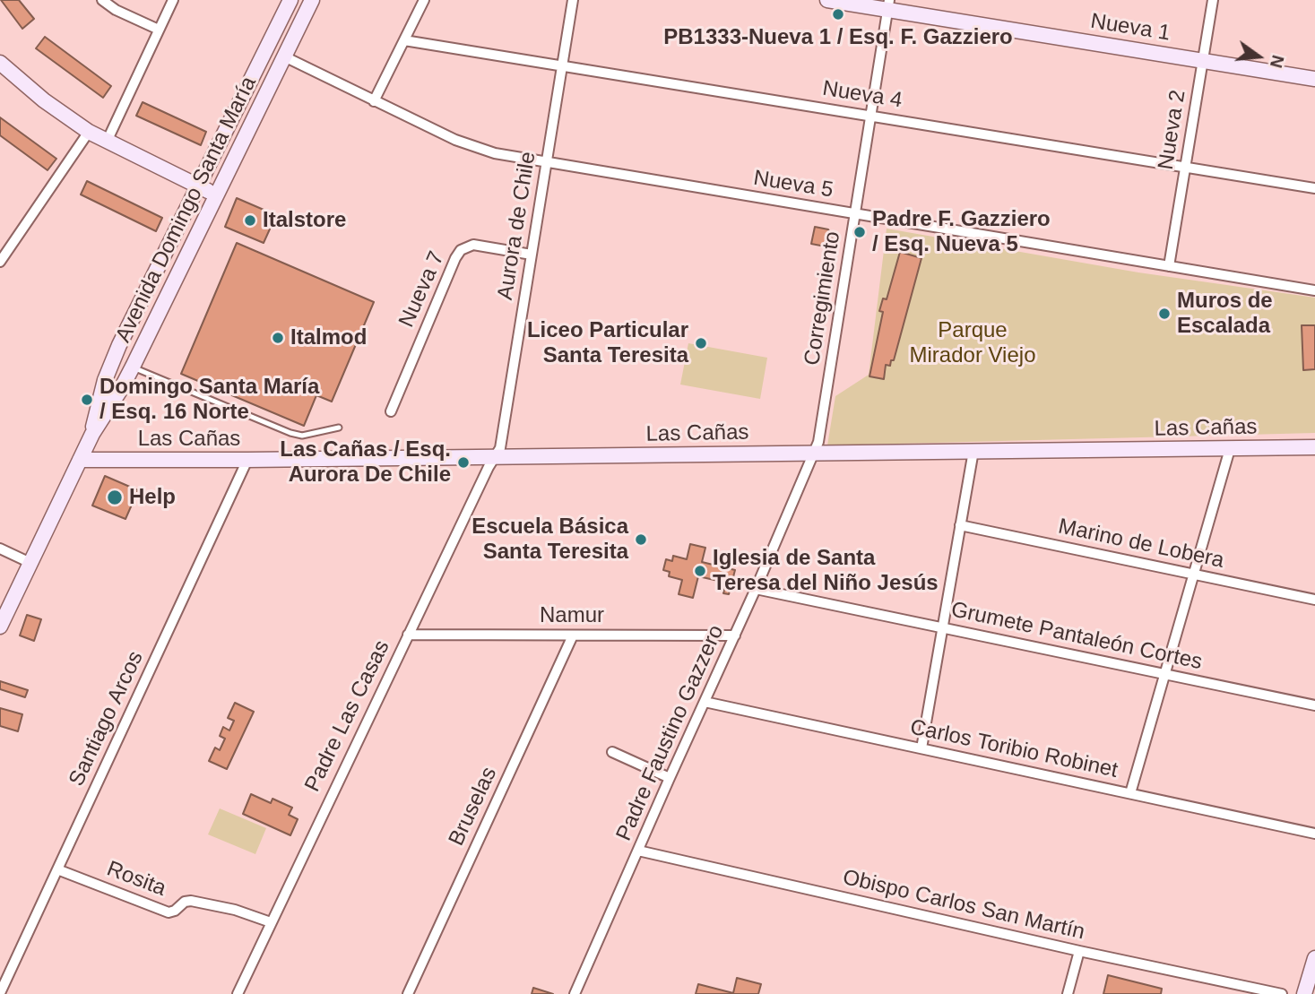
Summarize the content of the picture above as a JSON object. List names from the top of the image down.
{
  "streets": {
    "street": [
      "Nueva 1",
      "Nueva 4",
      "Nueva 2",
      "Nueva 5",
      "Avenida Domingo Santa María",
      "Aurora de Chile",
      "Nueva 7",
      "Corregimiento",
      "Las Cañas",
      "Marino de Lobera",
      "Namur",
      "Grumete Pantaleón Cortes",
      "Padre Las Casas",
      "Santiago Arcos",
      "Padre Faustino Gazzero",
      "Carlos Toribio Robinet",
      "Bruselas",
      "Rosita",
      "Obispo Carlos San Martín"
    ]
  },
  "crossings": [
    ["Nueva 1", "Nueva 2"],
    ["Nueva 1", "Corregimiento"],
    ["Nueva 4", "Nueva 2"],
    ["Nueva 4", "Aurora de Chile"],
    ["Nueva 4", "Corregimiento"],
    ["Nueva 2", "Nueva 5"],
    ["Nueva 5", "Avenida Domingo Santa María"],
    ["Nueva 5", "Aurora de Chile"],
    ["Nueva 5", "Corregimiento"],
    ["Avenida Domingo Santa María", "Las Cañas"],
    ["Aurora de Chile", "Nueva 7"],
    ["Aurora de Chile", "Las Cañas"],
    ["Aurora de Chile", "Padre Las Casas"],
    ["Corregimiento", "Las Cañas"],
    ["Corregimiento", "Padre Faustino Gazzero"],
    ["Las Cañas", "Padre Las Casas"],
    ["Las Cañas", "Santiago Arcos"],
    ["Las Cañas", "Padre Faustino Gazzero"],
    ["Namur", "Padre Las Casas"],
    ["Namur", "Padre Faustino Gazzero"],
    ["Namur", "Bruselas"],
    ["Grumete Pantaleón Cortes", "Padre Faustino Gazzero"],
    ["Padre Las Casas", "Rosita"],
    ["Santiago Arcos", "Rosita"],
    ["Padre Faustino Gazzero", "Carlos Toribio Robinet"],
    ["Padre Faustino Gazzero", "Obispo Carlos San Martín"]
  ],
  "parks": ["Parque Mirador Viejo"],
  "places": [
    "PB1333-Nueva 1 / Esq. F. Gazziero",
    "Italstore",
    "Padre F. Gazziero / Esq. Nueva 5",
    "Muros de Escalada",
    "Italmod",
    "Liceo Particular Santa Teresita",
    "Domingo Santa María / Esq. 16 Norte",
    "Las Cañas / Esq. Aurora De Chile",
    "Help",
    "Escuela Básica Santa Teresita",
    "Iglesia de Santa Teresa del Niño Jesús"
  ],
  "north": "right"
}
